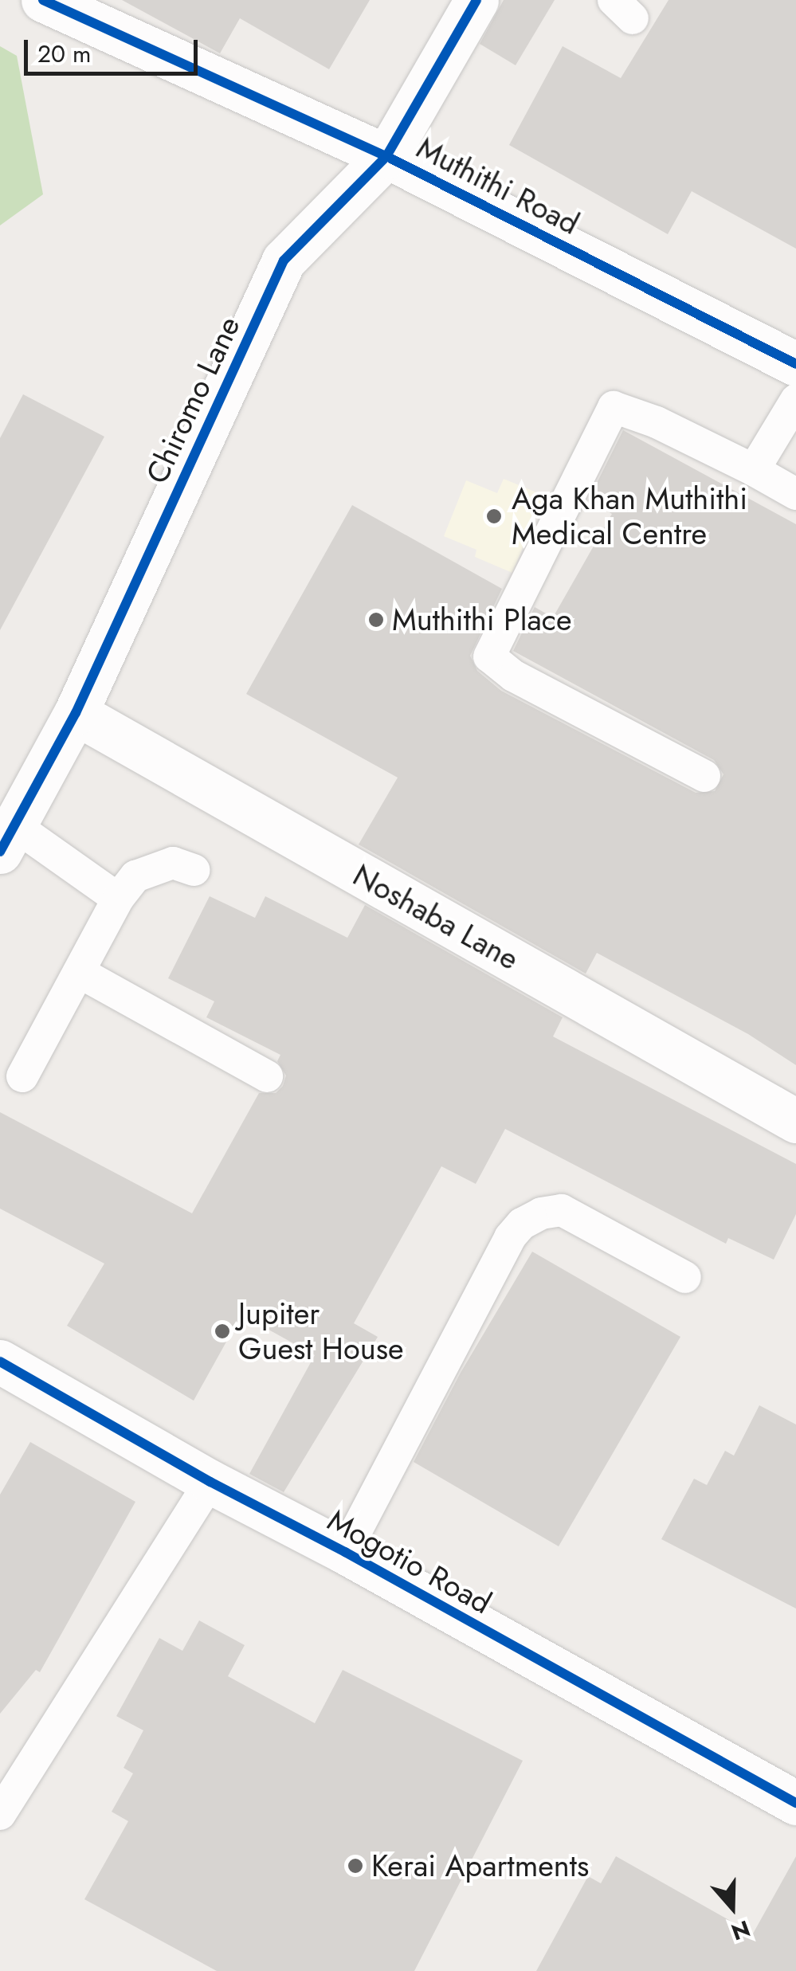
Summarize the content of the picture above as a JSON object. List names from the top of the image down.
{
  "streets": {
    "street": [
      "Muthithi Road",
      "Chiromo Lane",
      "Noshaba Lane",
      "Mogotio Road"
    ]
  },
  "crossings": [
    ["Muthithi Road", "Chiromo Lane"],
    ["Chiromo Lane", "Noshaba Lane"]
  ],
  "places": [
    "Aga Khan Muthithi Medical Centre",
    "Muthithi Place",
    "Jupiter Guest House",
    "Kerai Apartments"
  ],
  "scale_bar": "20 m",
  "north": "bottom"
}
